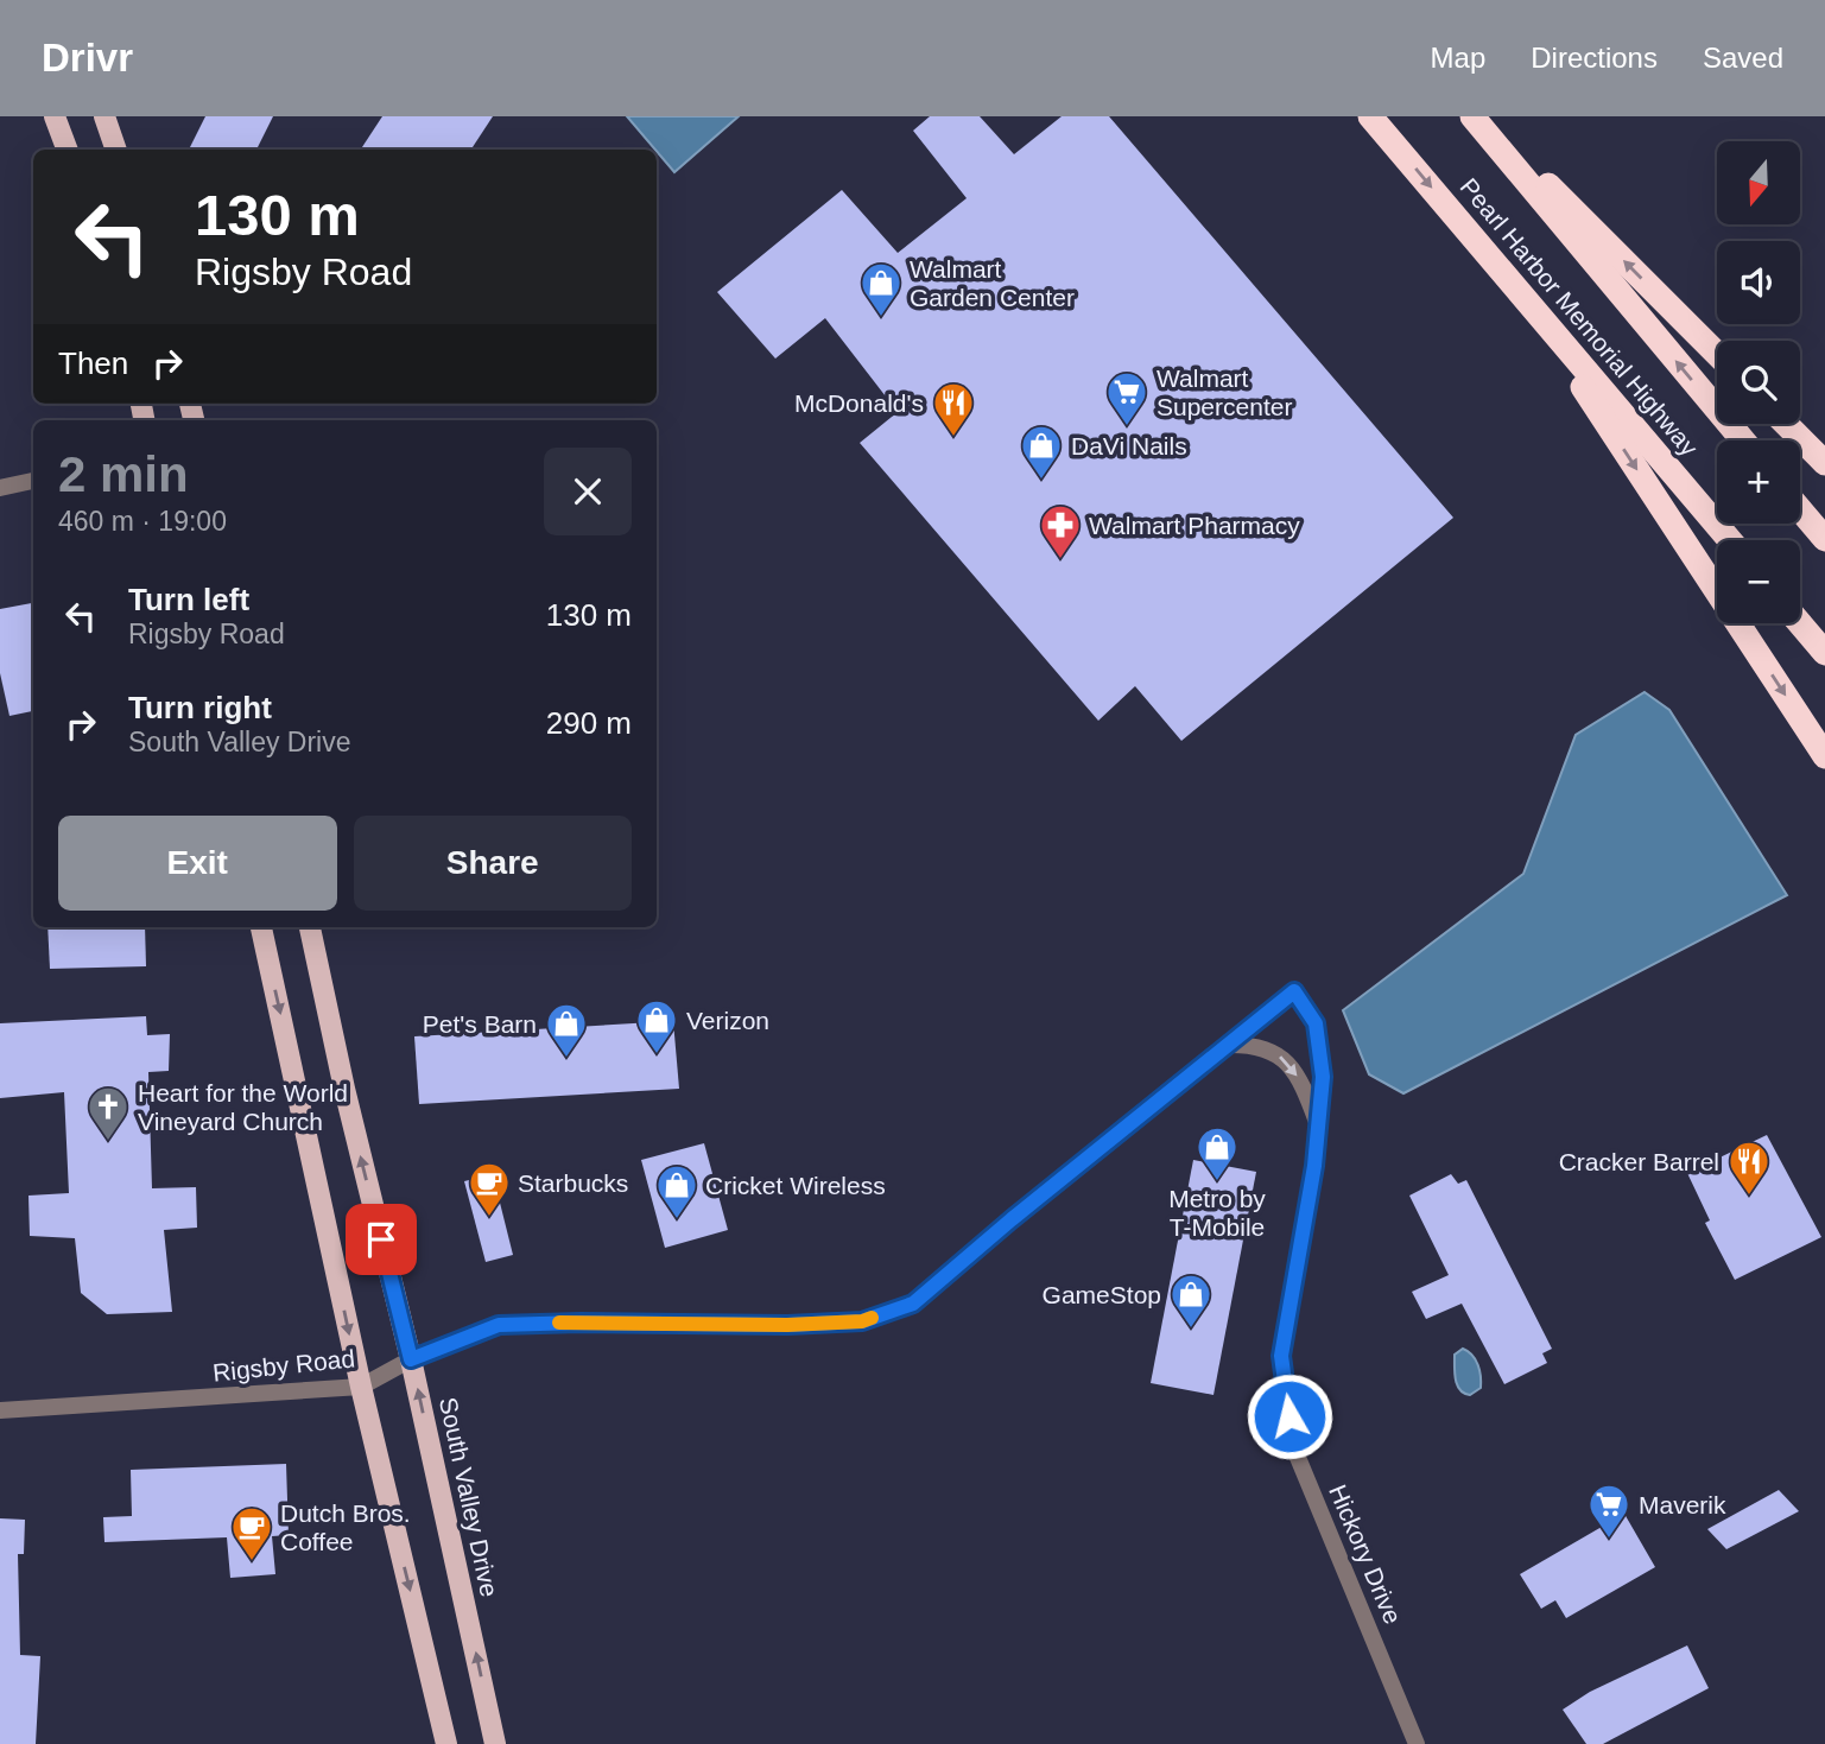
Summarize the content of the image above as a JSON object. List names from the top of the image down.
{
  "streets": {
    "highway": ["Pearl Harbor Memorial Highway"],
    "main road": ["South Valley Drive"],
    "street": ["Rigsby Road", "Hickory Drive"]
  },
  "crossings": [
    ["Rigsby Road", "South Valley Drive"],
    ["Rigsby Road", "Hickory Drive"]
  ],
  "places": {
    "shop": [
      "Walmart Garden Center",
      "DaVi Nails",
      "Verizon",
      "Pet's Barn",
      "Metro by T-Mobile",
      "Cricket Wireless",
      "GameStop"
    ],
    "supermarket": ["Walmart Supercenter", "Maverik"],
    "restaurant": ["McDonald's", "Cracker Barrel"],
    "pharmacy": ["Walmart Pharmacy"],
    "church": ["Heart for the World Vineyard Church"],
    "cafe": ["Starbucks", "Dutch Bros. Coffee"]
  },
  "north": "bottom",
  "page": {
    "header": "Drivr",
    "nav": ["Map", "Directions", "Saved"],
    "map_buttons": ["+", "−"],
    "turn": ["130 m", "Rigsby Road"],
    "then": "Then",
    "heading": ["2 min", "460 m · 19:00"],
    "list": [
      {
        "name": "Turn left",
        "note": "Rigsby Road",
        "value": "130 m"
      },
      {
        "name": "Turn right",
        "note": "South Valley Drive",
        "value": "290 m"
      }
    ],
    "buttons": ["Exit", "Share"]
  }
}
